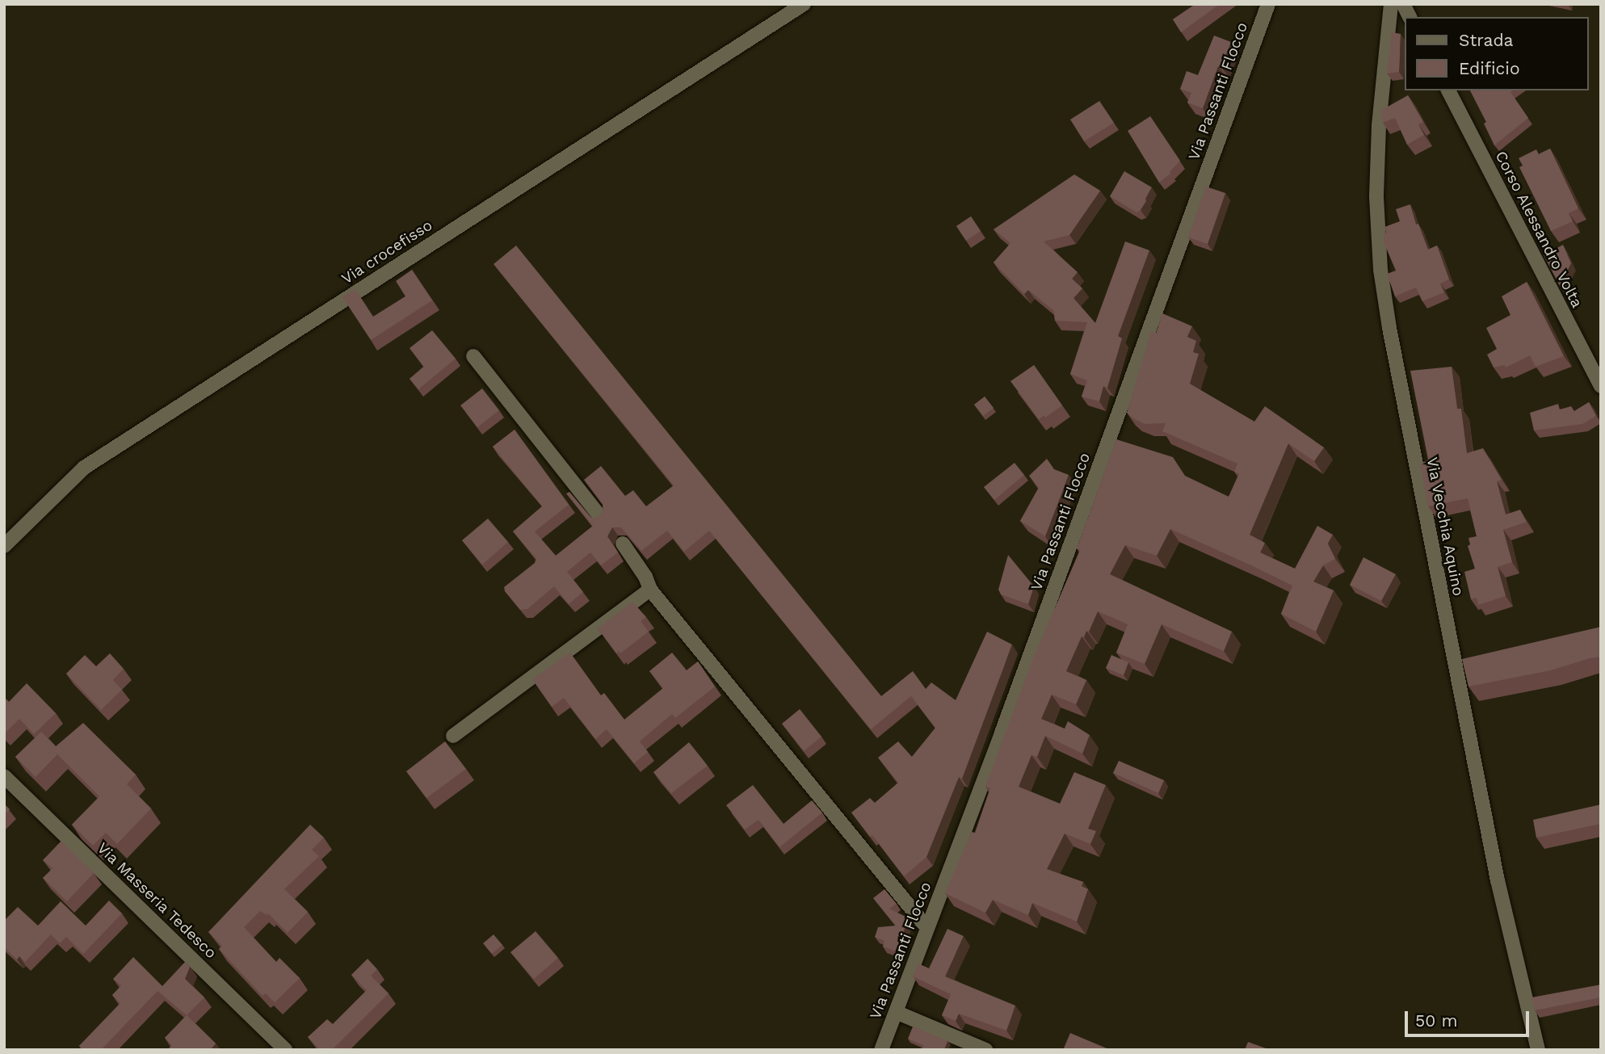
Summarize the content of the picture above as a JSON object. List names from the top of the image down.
{
  "streets": {
    "street": [
      "Via Passanti Flocco",
      "Corso Alessandro Volta",
      "Via crocefisso",
      "Via Vecchia Aquino",
      "Via Masseria Tedesco"
    ]
  },
  "legend": ["Strada", "Edificio"],
  "scale_bar": "50 m"
}
